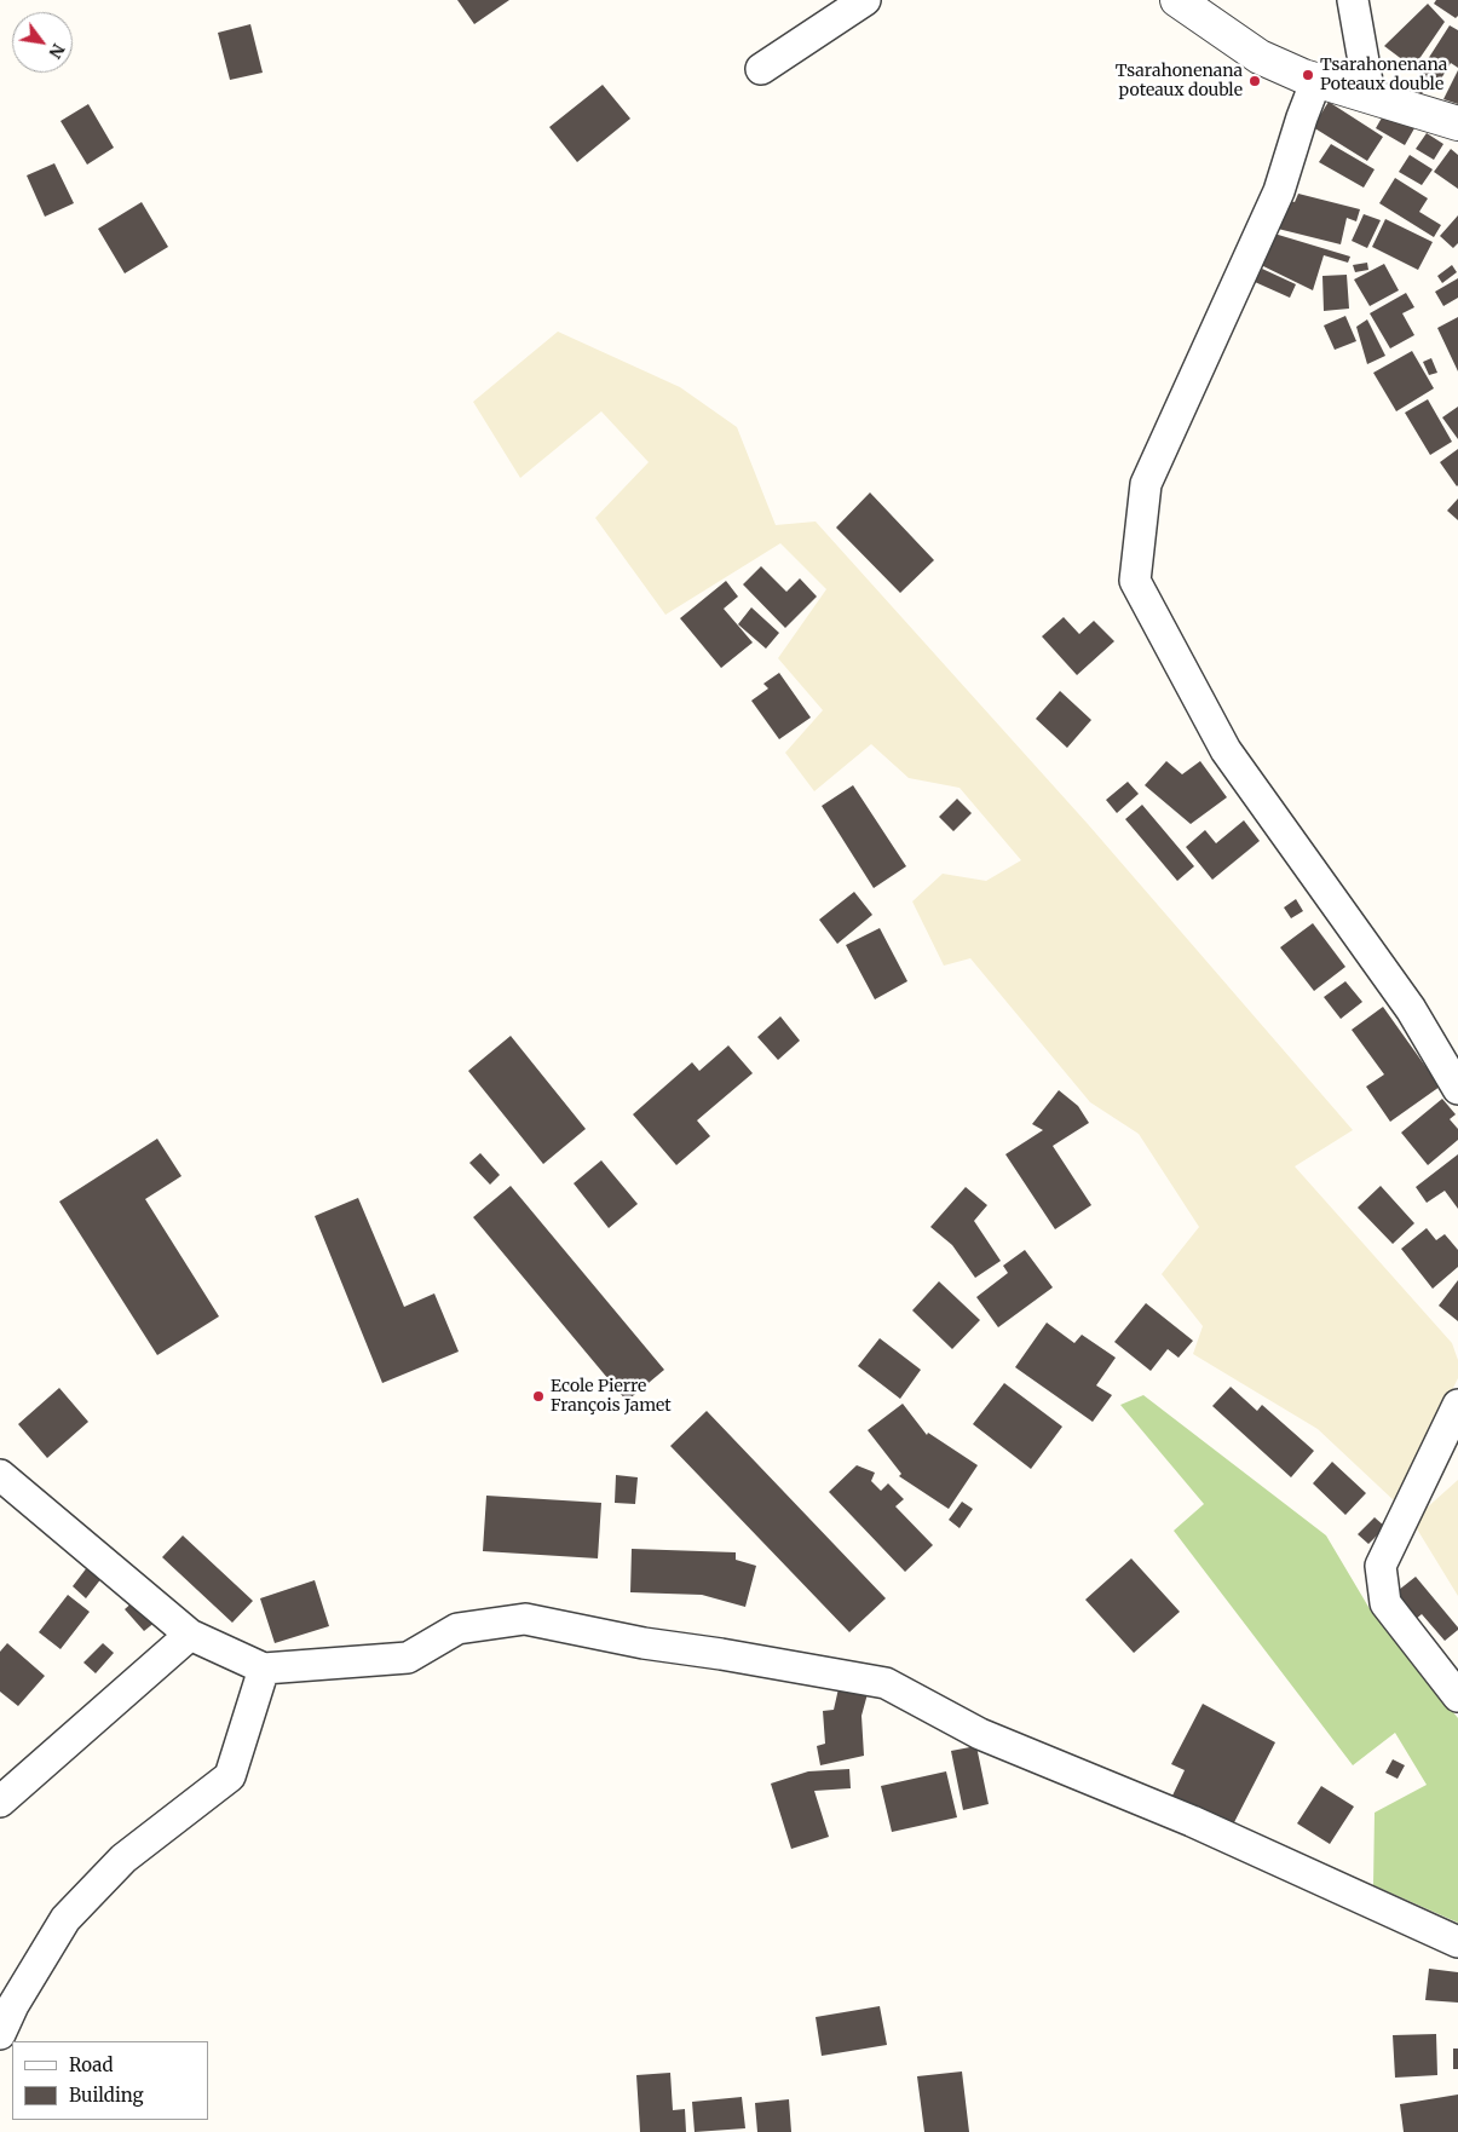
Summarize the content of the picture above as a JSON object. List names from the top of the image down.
{
  "places": ["Tsarahonenana Poteaux double", "Tsarahonenana poteaux double", "Ecole Pierre François Jamet"],
  "legend": ["Road", "Building"],
  "north": "bottom right"
}
